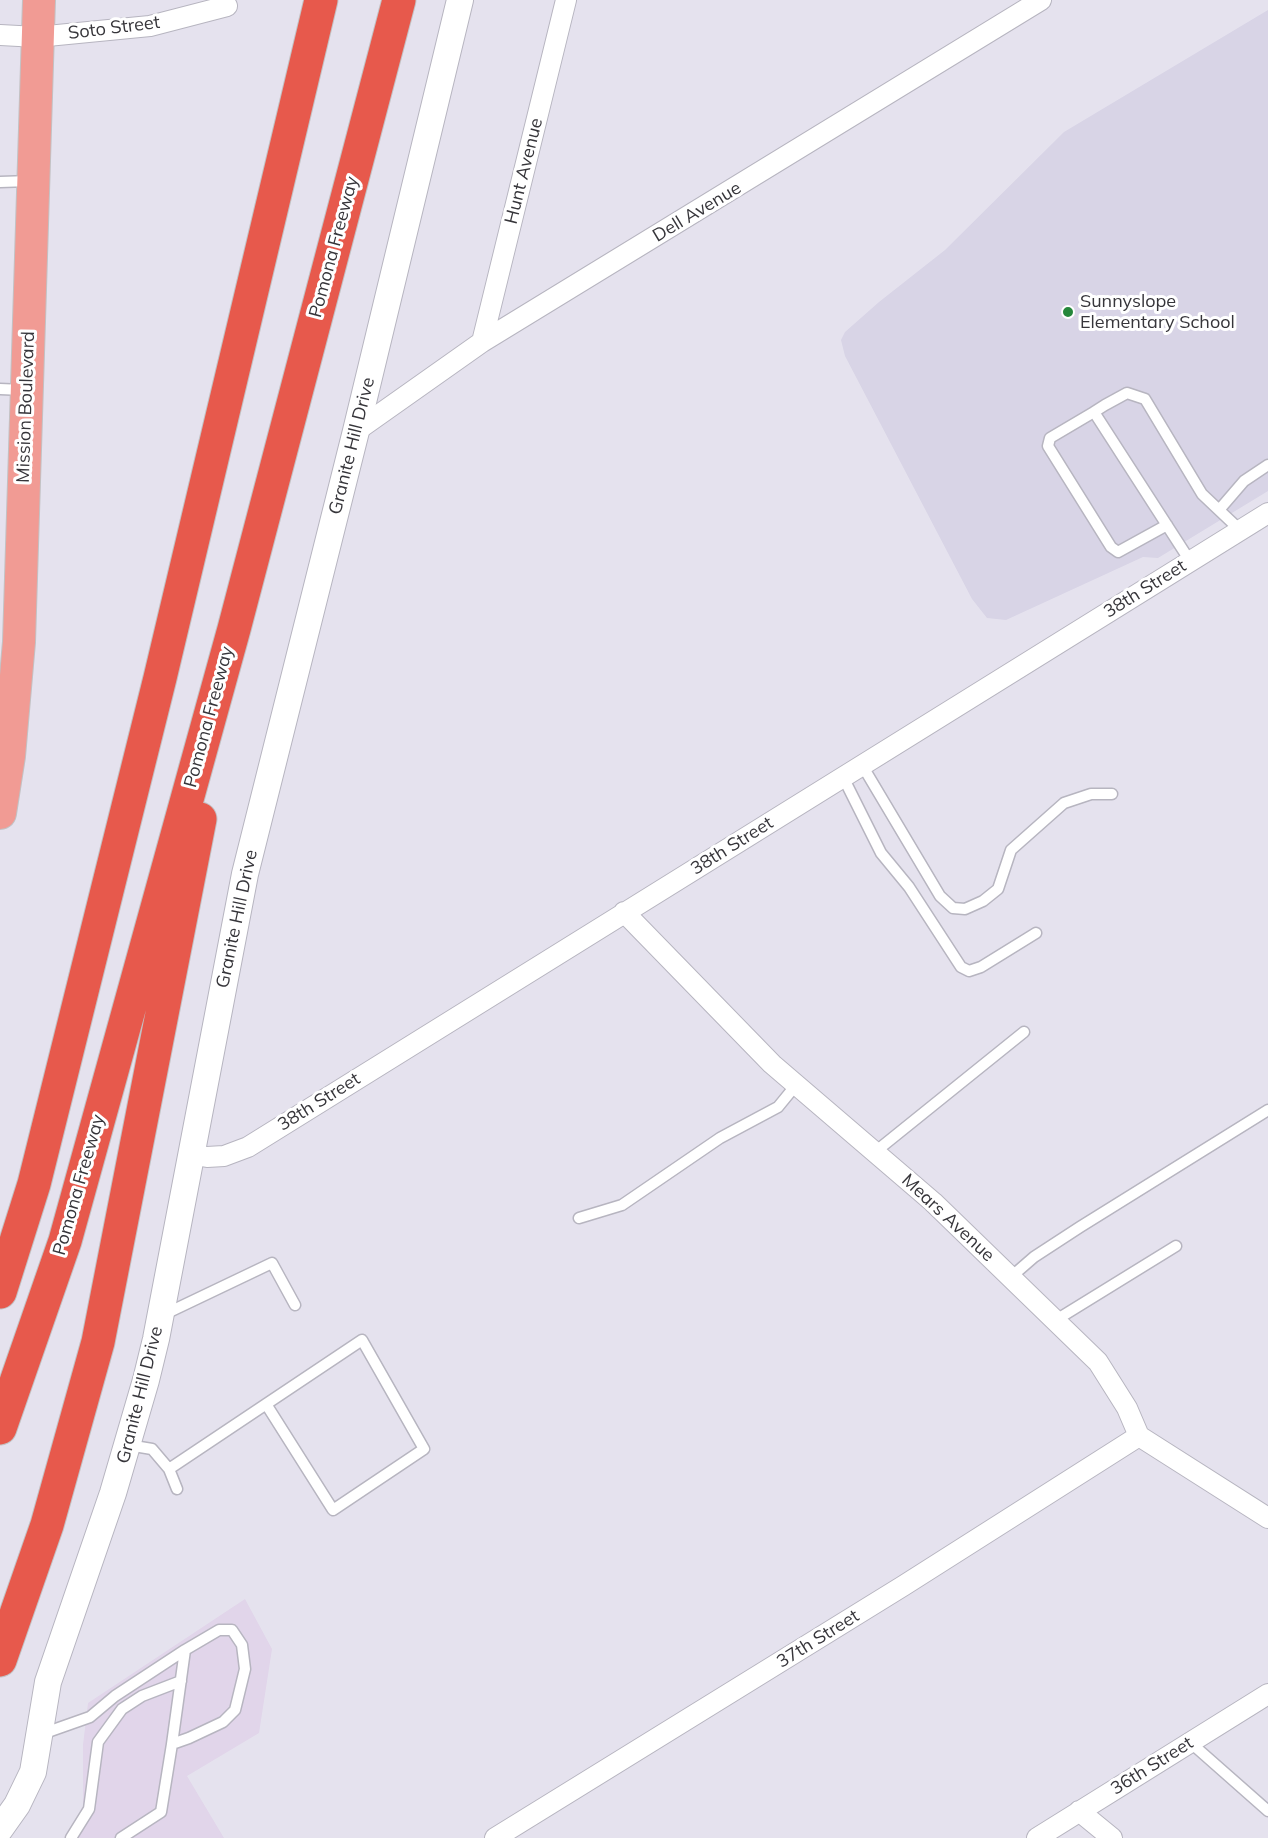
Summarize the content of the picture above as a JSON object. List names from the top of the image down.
{
  "streets": {
    "highway": ["Pomona Freeway"],
    "main road": ["Mission Boulevard"],
    "street": [
      "Soto Street",
      "Hunt Avenue",
      "Dell Avenue",
      "Granite Hill Drive",
      "38th Street",
      "Mears Avenue",
      "37th Street",
      "36th Street"
    ]
  },
  "crossings": [
    ["Soto Street", "Mission Boulevard"],
    ["Hunt Avenue", "Dell Avenue"],
    ["Dell Avenue", "Granite Hill Drive"],
    ["Granite Hill Drive", "38th Street"],
    ["38th Street", "Mears Avenue"],
    ["Mears Avenue", "37th Street"]
  ],
  "places": ["Sunnyslope Elementary School"]
}
